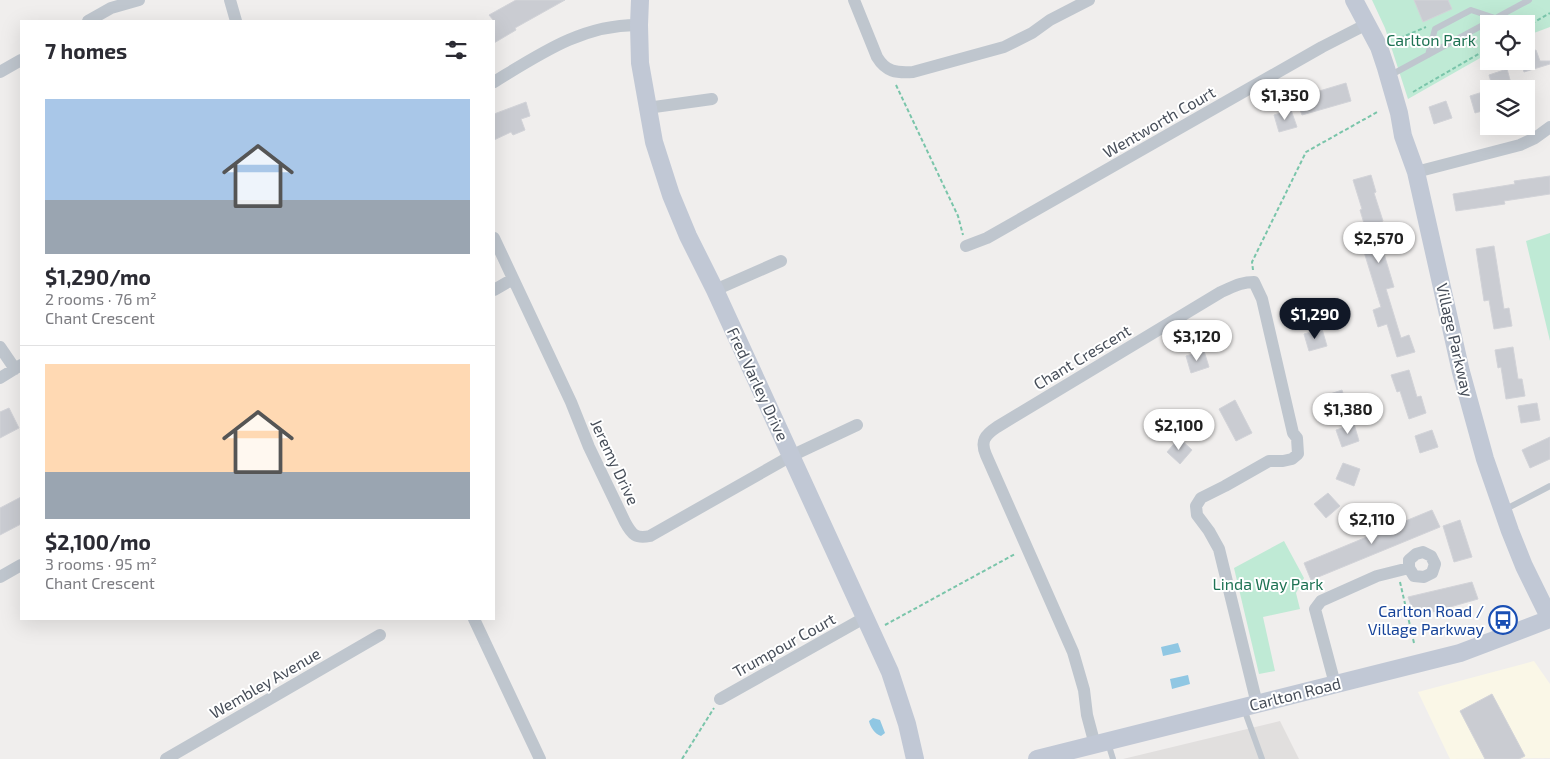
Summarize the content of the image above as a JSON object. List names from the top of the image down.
{
  "streets": {
    "main road": ["Village Parkway", "Fred Varley Drive", "Carlton Road"],
    "street": [
      "Wentworth Court",
      "Chant Crescent",
      "Jeremy Drive",
      "Trumpour Court",
      "Wembley Avenue"
    ]
  },
  "crossings": [
    ["Wentworth Court", "Village Parkway"],
    ["Village Parkway", "Carlton Road"],
    ["Chant Crescent", "Carlton Road"],
    ["Fred Varley Drive", "Jeremy Drive"],
    ["Fred Varley Drive", "Trumpour Court"]
  ],
  "parks": ["Carlton Park", "Linda Way Park"],
  "places": {
    "bus stop": ["Carlton Road / Village Parkway"]
  },
  "page": {
    "heading": "7 homes",
    "price": [
      "$1,350",
      "$2,570",
      "$1,290",
      "$3,120",
      "$1,380",
      "$2,100",
      "$2,110"
    ],
    "list": [
      {
        "name": "$1,290/mo",
        "note": "2 rooms · 76 m² · Chant Crescent"
      },
      {
        "name": "$2,100/mo",
        "note": "3 rooms · 95 m² · Chant Crescent"
      }
    ]
  }
}
